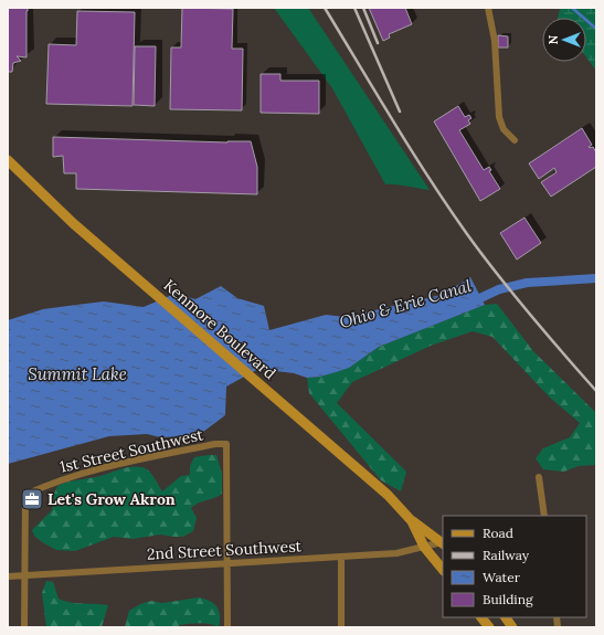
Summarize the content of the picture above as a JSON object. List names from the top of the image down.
{
  "streets": {
    "main road": ["Kenmore Boulevard"],
    "street": ["1st Street Southwest", "2nd Street Southwest"]
  },
  "crossings": [
    ["Kenmore Boulevard", "2nd Street Southwest"],
    ["1st Street Southwest", "2nd Street Southwest"]
  ],
  "water": ["Ohio & Erie Canal", "Summit Lake"],
  "places": {
    "office": ["Let's Grow Akron"]
  },
  "legend": [
    "Road",
    "Railway",
    "Water",
    "Building"
  ],
  "north": "left"
}
